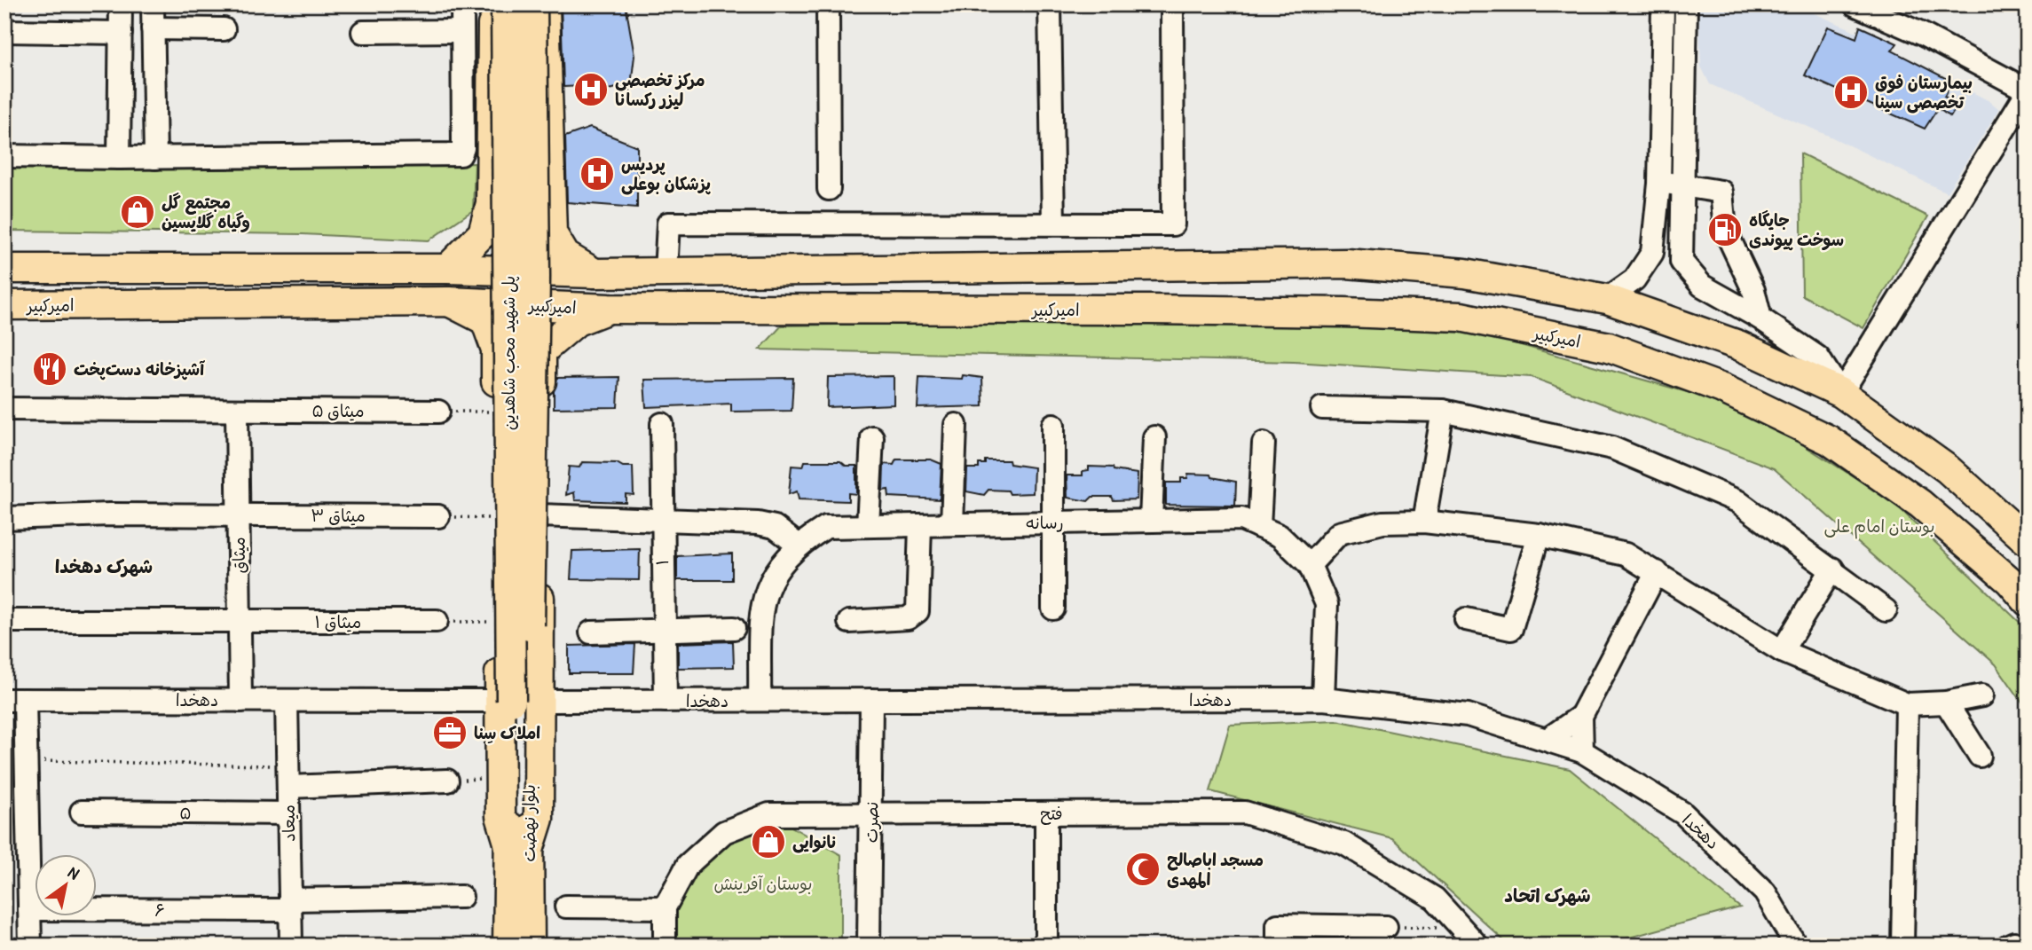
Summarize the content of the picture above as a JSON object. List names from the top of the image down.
{
  "streets": {
    "main road": ["امیرکبیر", "پل شهید محب شاهدین", "بلوار نهضت"],
    "street": [
      "میثاق ۵",
      "میثاق ۳",
      "رسانه",
      "میثاق",
      "۱",
      "میثاق ۱",
      "دهخدا",
      "۵",
      "فتح",
      "نصرت",
      "میعاد",
      "۶"
    ]
  },
  "crossings": [
    ["پل شهید محب شاهدین", "دهخدا"],
    ["پل شهید محب شاهدین", "بلوار نهضت"],
    ["میثاق ۵", "میثاق"],
    ["میثاق ۳", "میثاق"],
    ["رسانه", "دهخدا"],
    ["میثاق", "میثاق ۱"],
    ["میثاق", "دهخدا"],
    ["۱", "دهخدا"],
    ["دهخدا", "نصرت"],
    ["دهخدا", "میعاد"],
    ["دهخدا", "بلوار نهضت"],
    ["۵", "میعاد"],
    ["فتح", "نصرت"],
    ["میعاد", "۶"]
  ],
  "districts": ["شهرک دهخدا", "شهرک اتحاد"],
  "parks": ["بوستان امام علی", "بوستان آفرینش"],
  "places": {
    "hospital": ["مرکز تخصصی لیزر رکسانا", "بیمارستان فوق تخصصی سینا", "پردیس پزشکان بوعلی"],
    "shop": ["مجتمع گل وگیاه گلایسین", "نانوایی"],
    "fuel station": ["جایگاه سوخت پیوندی"],
    "restaurant": ["آشپزخانه دست‌پخت"],
    "office": ["املاک سِنا"],
    "mosque": ["مسجد اباصالح المهدی"]
  },
  "north": "top right"
}
